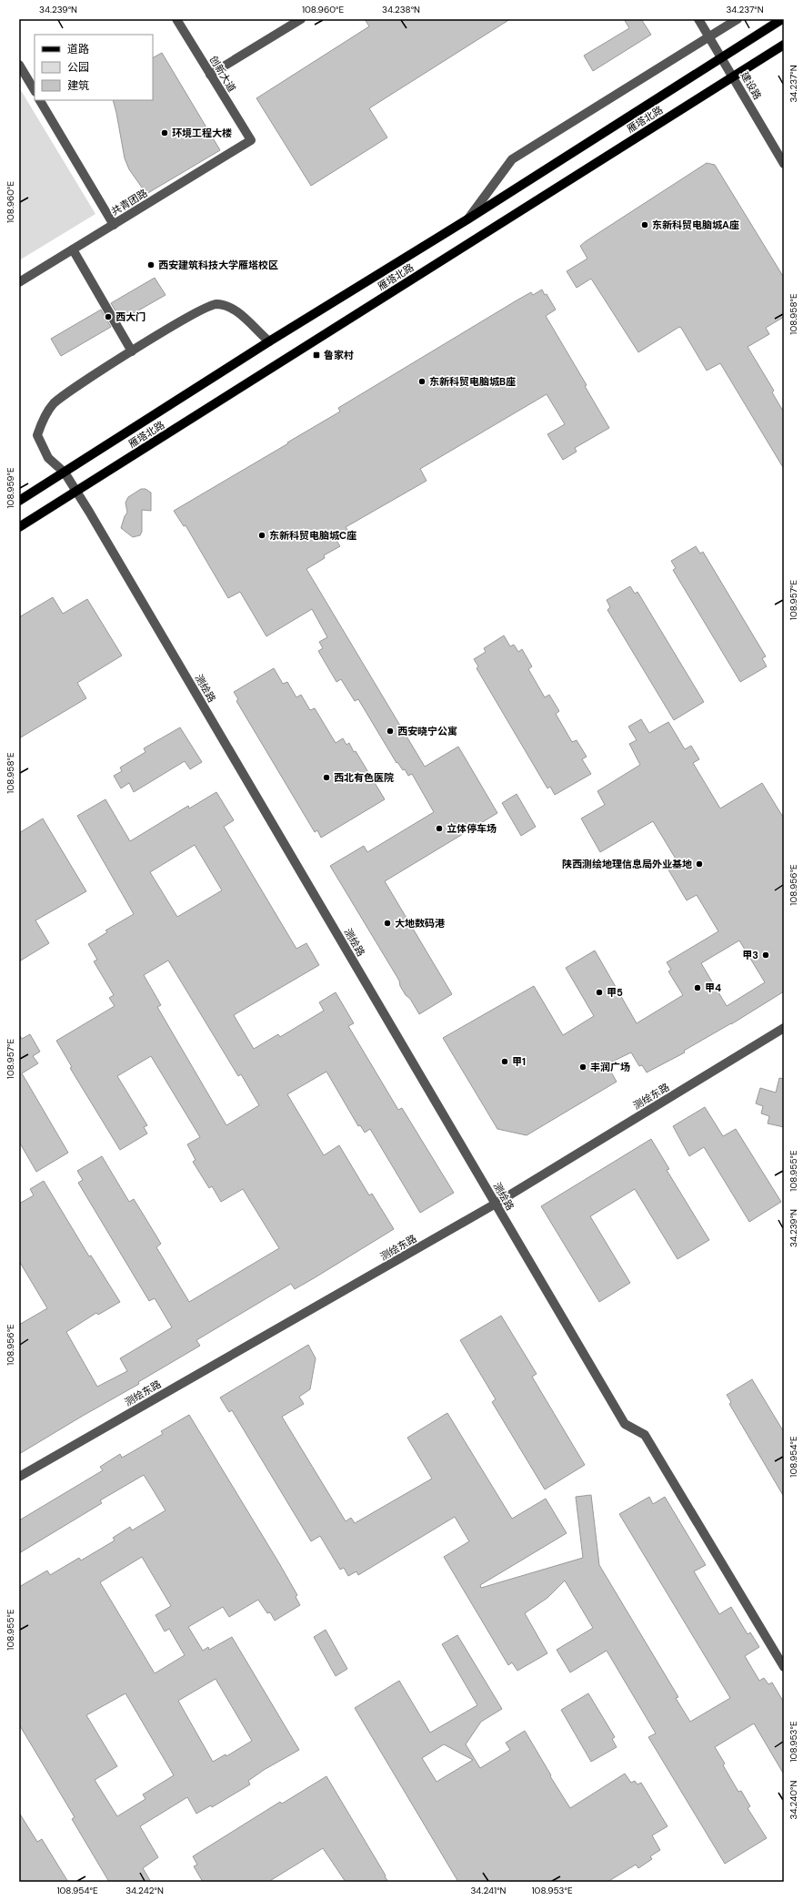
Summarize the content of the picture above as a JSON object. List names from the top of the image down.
{
  "streets": {
    "main road": ["雁塔北路"],
    "street": [
      "创新大道",
      "建设路",
      "共青团路",
      "测绘路",
      "测绘东路"
    ]
  },
  "crossings": [
    ["创新大道", "共青团路"],
    ["建设路", "雁塔北路"],
    ["雁塔北路", "测绘路"],
    ["测绘路", "测绘东路"]
  ],
  "places": {
    "other": [
      "环境工程大楼",
      "东新科贸电脑城A座",
      "西安建筑科技大学雁塔校区",
      "西大门",
      "东新科贸电脑城B座",
      "东新科贸电脑城C座",
      "西安晓宁公寓",
      "西北有色医院",
      "立体停车场",
      "陕西测绘地理信息局外业基地",
      "大地数码港",
      "甲3",
      "甲4",
      "甲5",
      "甲1",
      "丰润广场"
    ],
    "transit": ["鲁家村"]
  },
  "legend": ["道路", "公园", "建筑"],
  "coordinates": [
    "34.239°N",
    "108.960°E",
    "34.238°N",
    "34.237°N",
    "108.958°E",
    "108.959°E",
    "108.957°E",
    "108.956°E",
    "108.955°E",
    "108.954°E",
    "108.953°E",
    "34.240°N",
    "34.242°N",
    "34.241°N"
  ]
}
